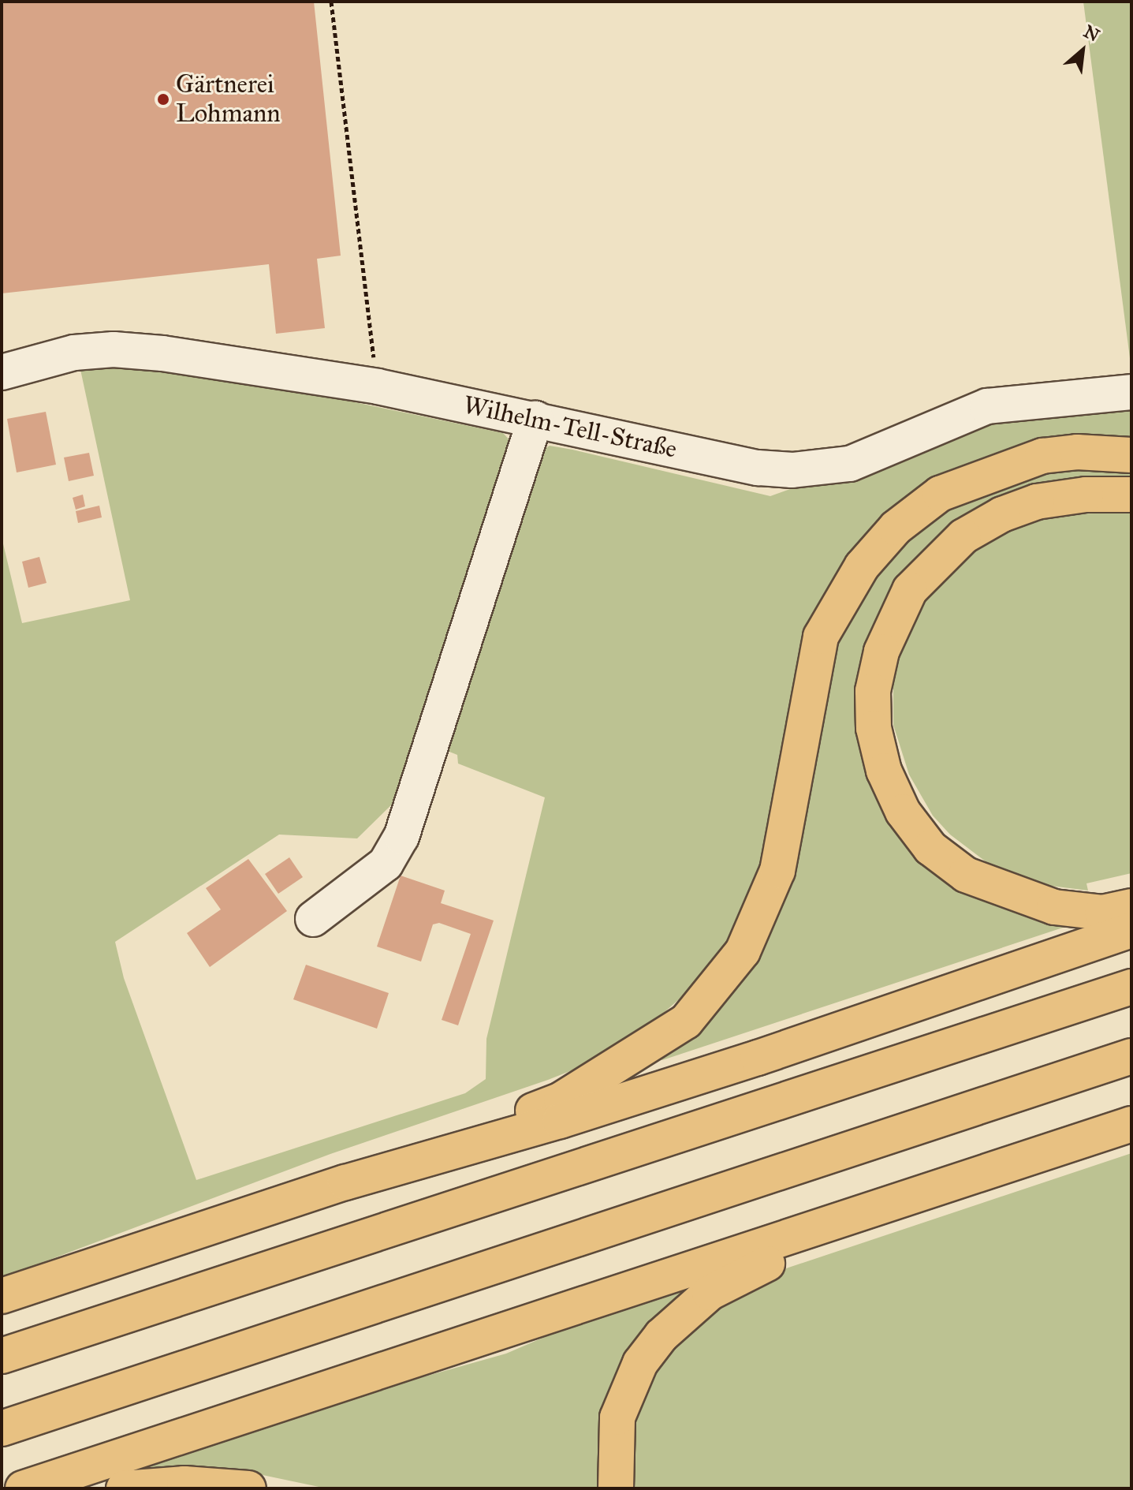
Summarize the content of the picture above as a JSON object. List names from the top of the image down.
{
  "streets": {
    "street": ["Wilhelm-Tell-Straße"]
  },
  "places": ["Gärtnerei Lohmann"],
  "north": "top right"
}
